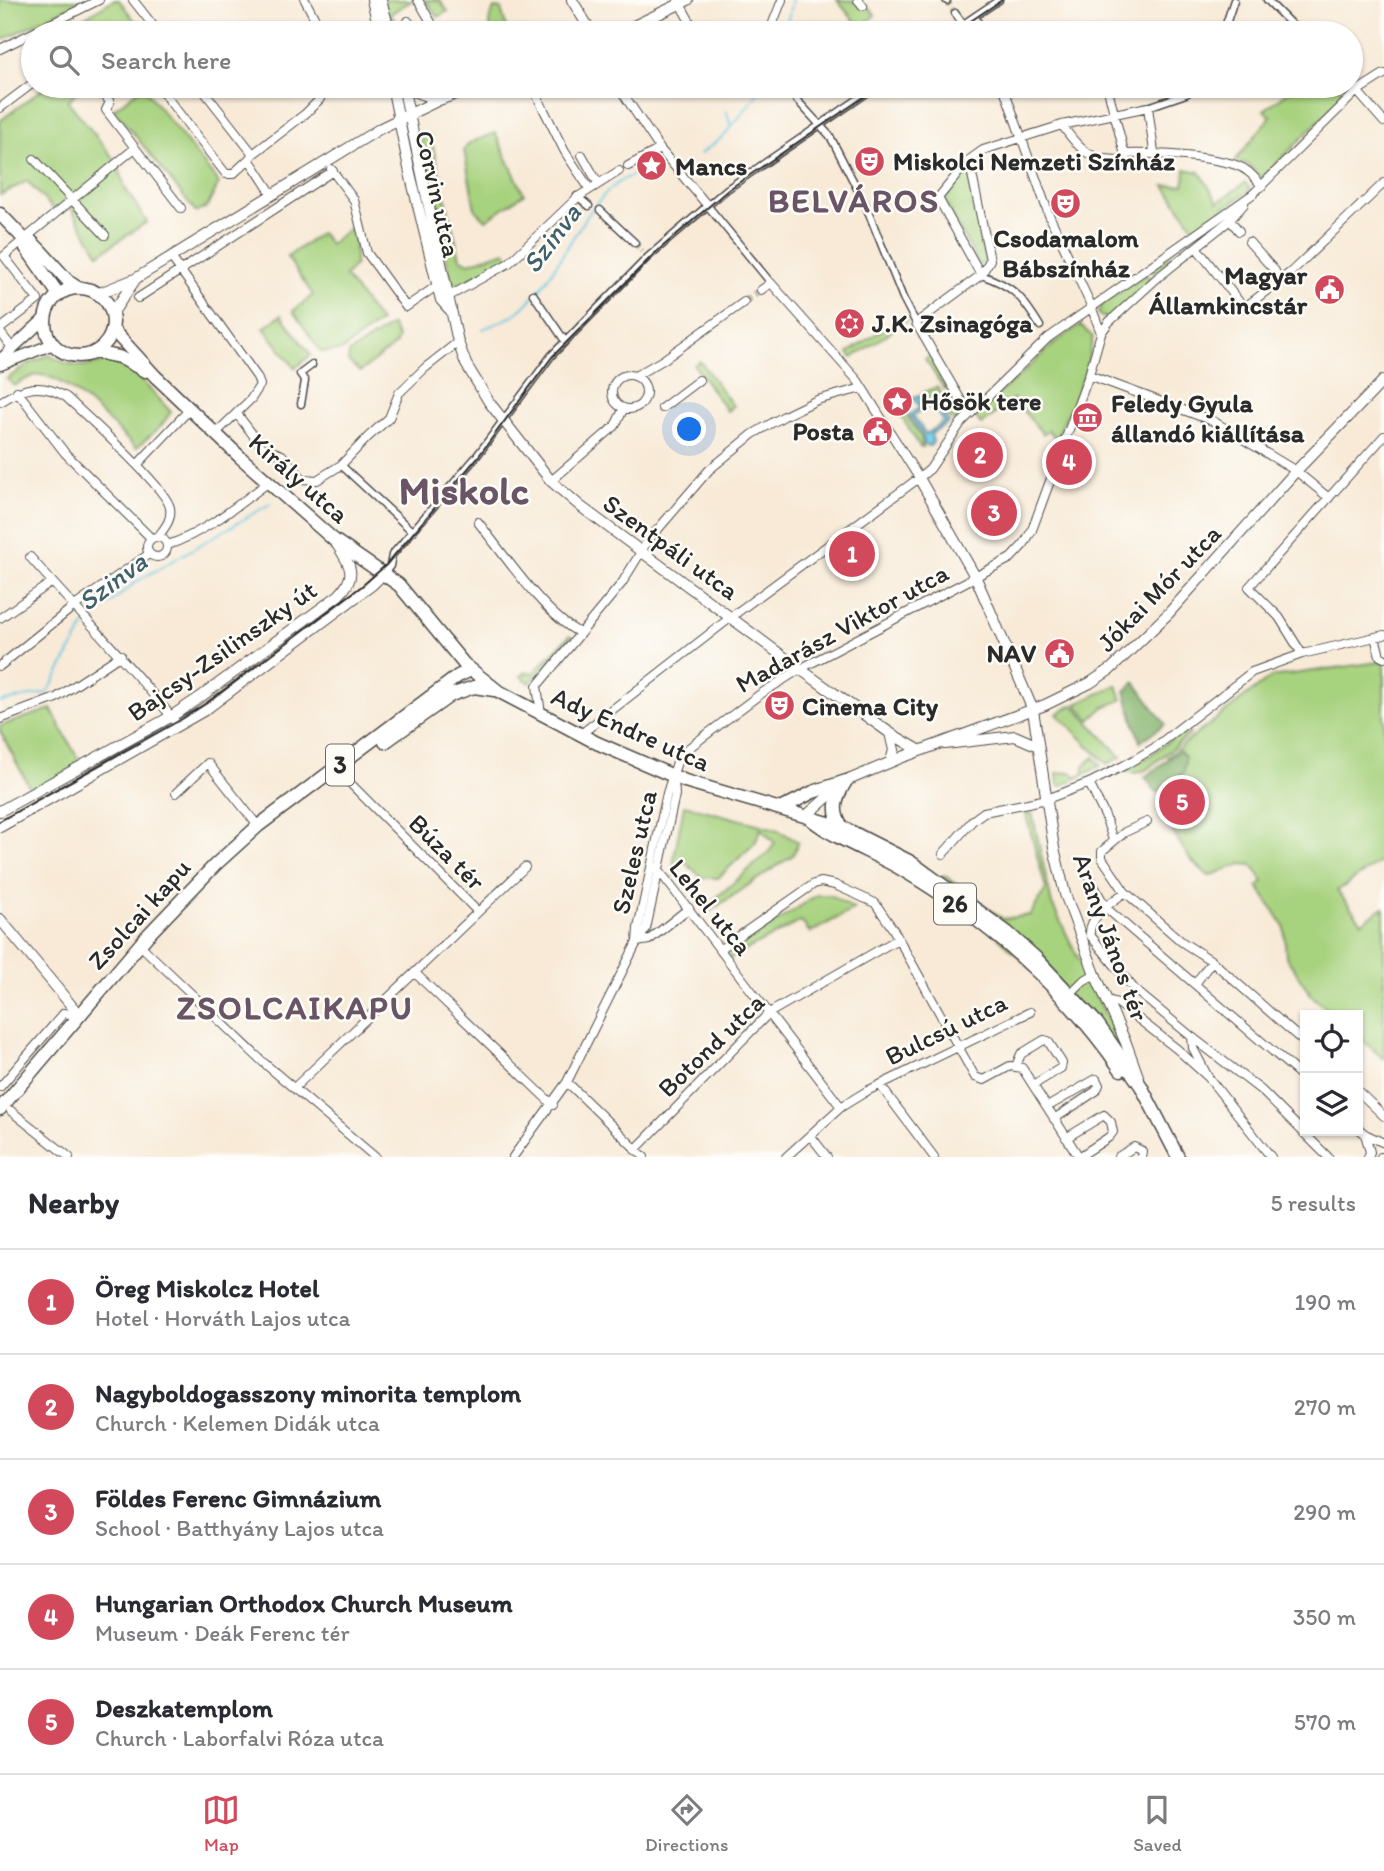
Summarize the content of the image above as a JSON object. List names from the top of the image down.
{
  "streets": {
    "main road": [
      "Király utca",
      "Ady Endre utca",
      "3",
      "26",
      "Zsolcai kapu",
      "Arany János tér"
    ],
    "street": [
      "Corvin utca",
      "Szentpáli utca",
      "Jókai Mór utca",
      "Madarász Viktor utca",
      "Bajcsy-Zsilinszky út",
      "Búza tér",
      "Szeles utca",
      "Lehel utca",
      "Bulcsú utca",
      "Botond utca"
    ]
  },
  "crossings": [
    ["Corvin utca", "Szentpáli utca"],
    ["Király utca", "Bajcsy-Zsilinszky út"],
    ["Király utca", "Ady Endre utca"],
    ["Szentpáli utca", "Madarász Viktor utca"],
    ["Jókai Mór utca", "Arany János tér"],
    ["Madarász Viktor utca", "Ady Endre utca"],
    ["Madarász Viktor utca", "Szeles utca"],
    ["Madarász Viktor utca", "Arany János tér"],
    ["Bajcsy-Zsilinszky út", "Ady Endre utca"],
    ["Ady Endre utca", "3"],
    ["Ady Endre utca", "Szeles utca"],
    ["Ady Endre utca", "26"],
    ["Ady Endre utca", "Zsolcai kapu"],
    ["3", "Zsolcai kapu"],
    ["Búza tér", "Zsolcai kapu"],
    ["Szeles utca", "Lehel utca"],
    ["26", "Arany János tér"],
    ["Lehel utca", "Bulcsú utca"],
    ["Lehel utca", "Botond utca"]
  ],
  "districts": ["BELVÁROS", "Miskolc", "ZSOLCAIKAPU"],
  "water": ["Szinva"],
  "places": {
    "theatre": ["Miskolci Nemzeti Színház", "Csodamalom Bábszínház", "Cinema City"],
    "place": ["Mancs", "Hősök tere"],
    "public building": ["Magyar Államkincstár", "Posta", "NAV"],
    "synagogue": ["J.K. Zsinagóga"],
    "museum": ["Feledy Gyula állandó kiállítása"]
  },
  "page": {
    "search": "Search here",
    "pins": [
      "2",
      "4",
      "3",
      "1",
      "5"
    ],
    "heading": ["Nearby", "5 results"],
    "list": [
      {
        "mark": "1",
        "name": "Öreg Miskolcz Hotel",
        "note": "Hotel · Horváth Lajos utca",
        "value": "190 m"
      },
      {
        "mark": "2",
        "name": "Nagyboldogasszony minorita templom",
        "note": "Church · Kelemen Didák utca",
        "value": "270 m"
      },
      {
        "mark": "3",
        "name": "Földes Ferenc Gimnázium",
        "note": "School · Batthyány Lajos utca",
        "value": "290 m"
      },
      {
        "mark": "4",
        "name": "Hungarian Orthodox Church Museum",
        "note": "Museum · Deák Ferenc tér",
        "value": "350 m"
      },
      {
        "mark": "5",
        "name": "Deszkatemplom",
        "note": "Church · Laborfalvi Róza utca",
        "value": "570 m"
      }
    ],
    "nav": ["Map", "Directions", "Saved"]
  }
}
